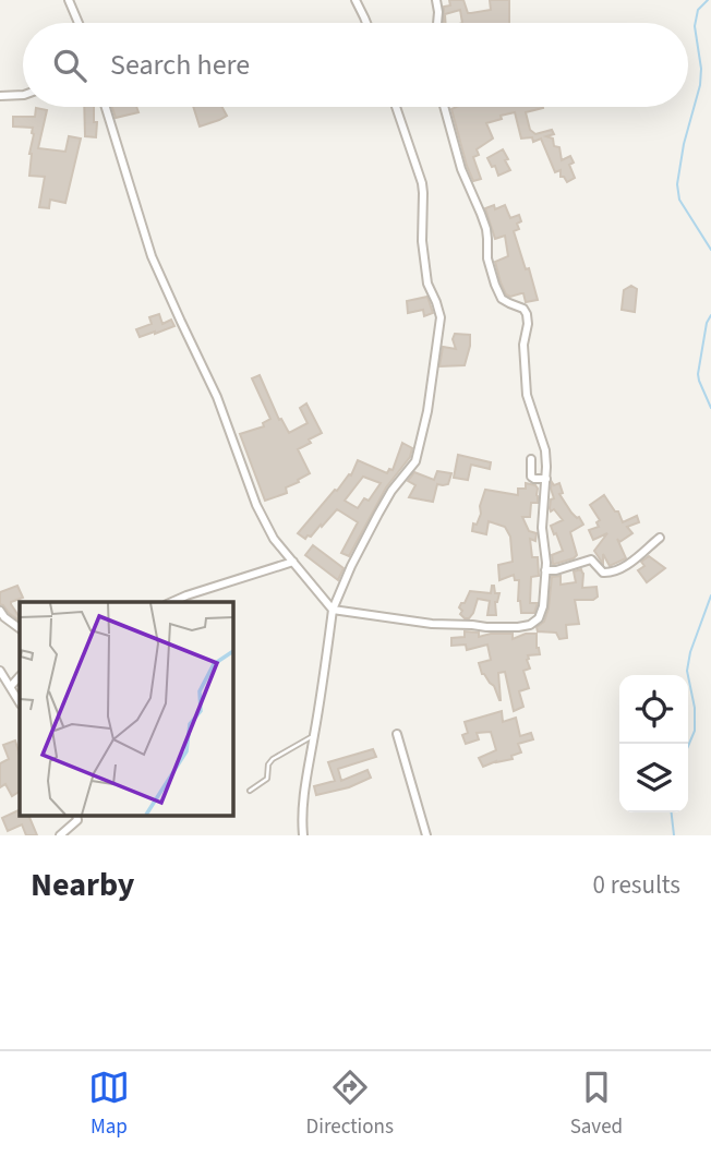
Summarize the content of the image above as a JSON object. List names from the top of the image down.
{
  "page": {
    "search": "Search here",
    "heading": ["Nearby", "0 results"],
    "nav": ["Map", "Directions", "Saved"]
  }
}
